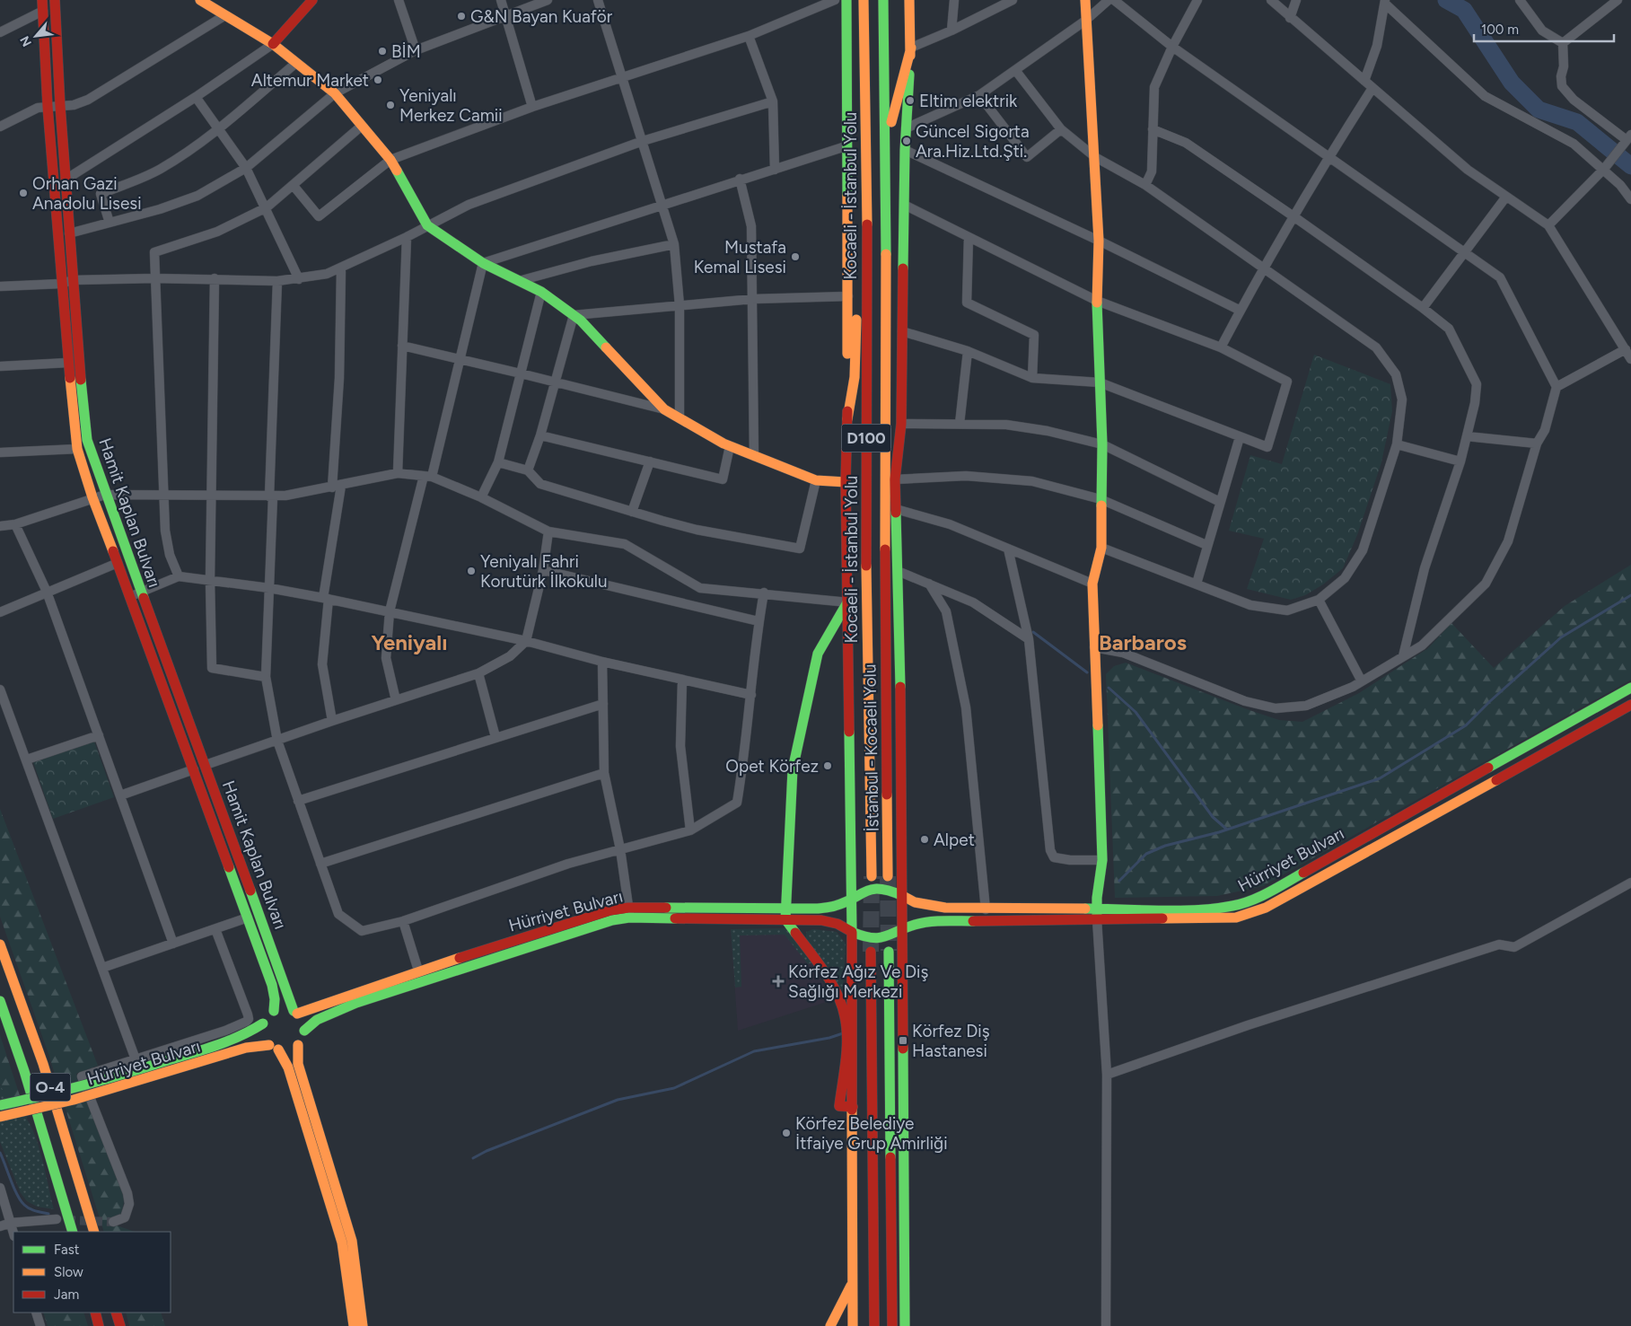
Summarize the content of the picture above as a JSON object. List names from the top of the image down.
{
  "streets": {
    "main road": [
      "Kocaeli - İstanbul Yolu",
      "D100",
      "Hamit Kaplan Bulvarı",
      "İstanbul - Kocaeli Yolu",
      "Hürriyet Bulvarı",
      "O-4"
    ]
  },
  "crossings": [
    ["Hamit Kaplan Bulvarı", "Hürriyet Bulvarı"]
  ],
  "districts": ["Yeniyalı", "Barbaros"],
  "places": {
    "other": [
      "G&N Bayan Kuaför",
      "BİM",
      "Altemur Market",
      "Eltim elektrik",
      "Yeniyalı Merkez Camii",
      "Güncel Sigorta Ara.Hiz.Ltd.Şti.",
      "Orhan Gazi Anadolu Lisesi",
      "Mustafa Kemal Lisesi",
      "Yeniyalı Fahri Korutürk İlkokulu",
      "Opet Körfez",
      "Alpet",
      "Körfez Belediye İtfaiye Grup Amirliği"
    ],
    "health": ["Körfez Ağız Ve Diş Sağlığı Merkezi"],
    "transit": ["Körfez Diş Hastanesi"]
  },
  "legend": ["Fast", "Slow", "Jam"],
  "scale_bar": "100 m",
  "north": "bottom left"
}
